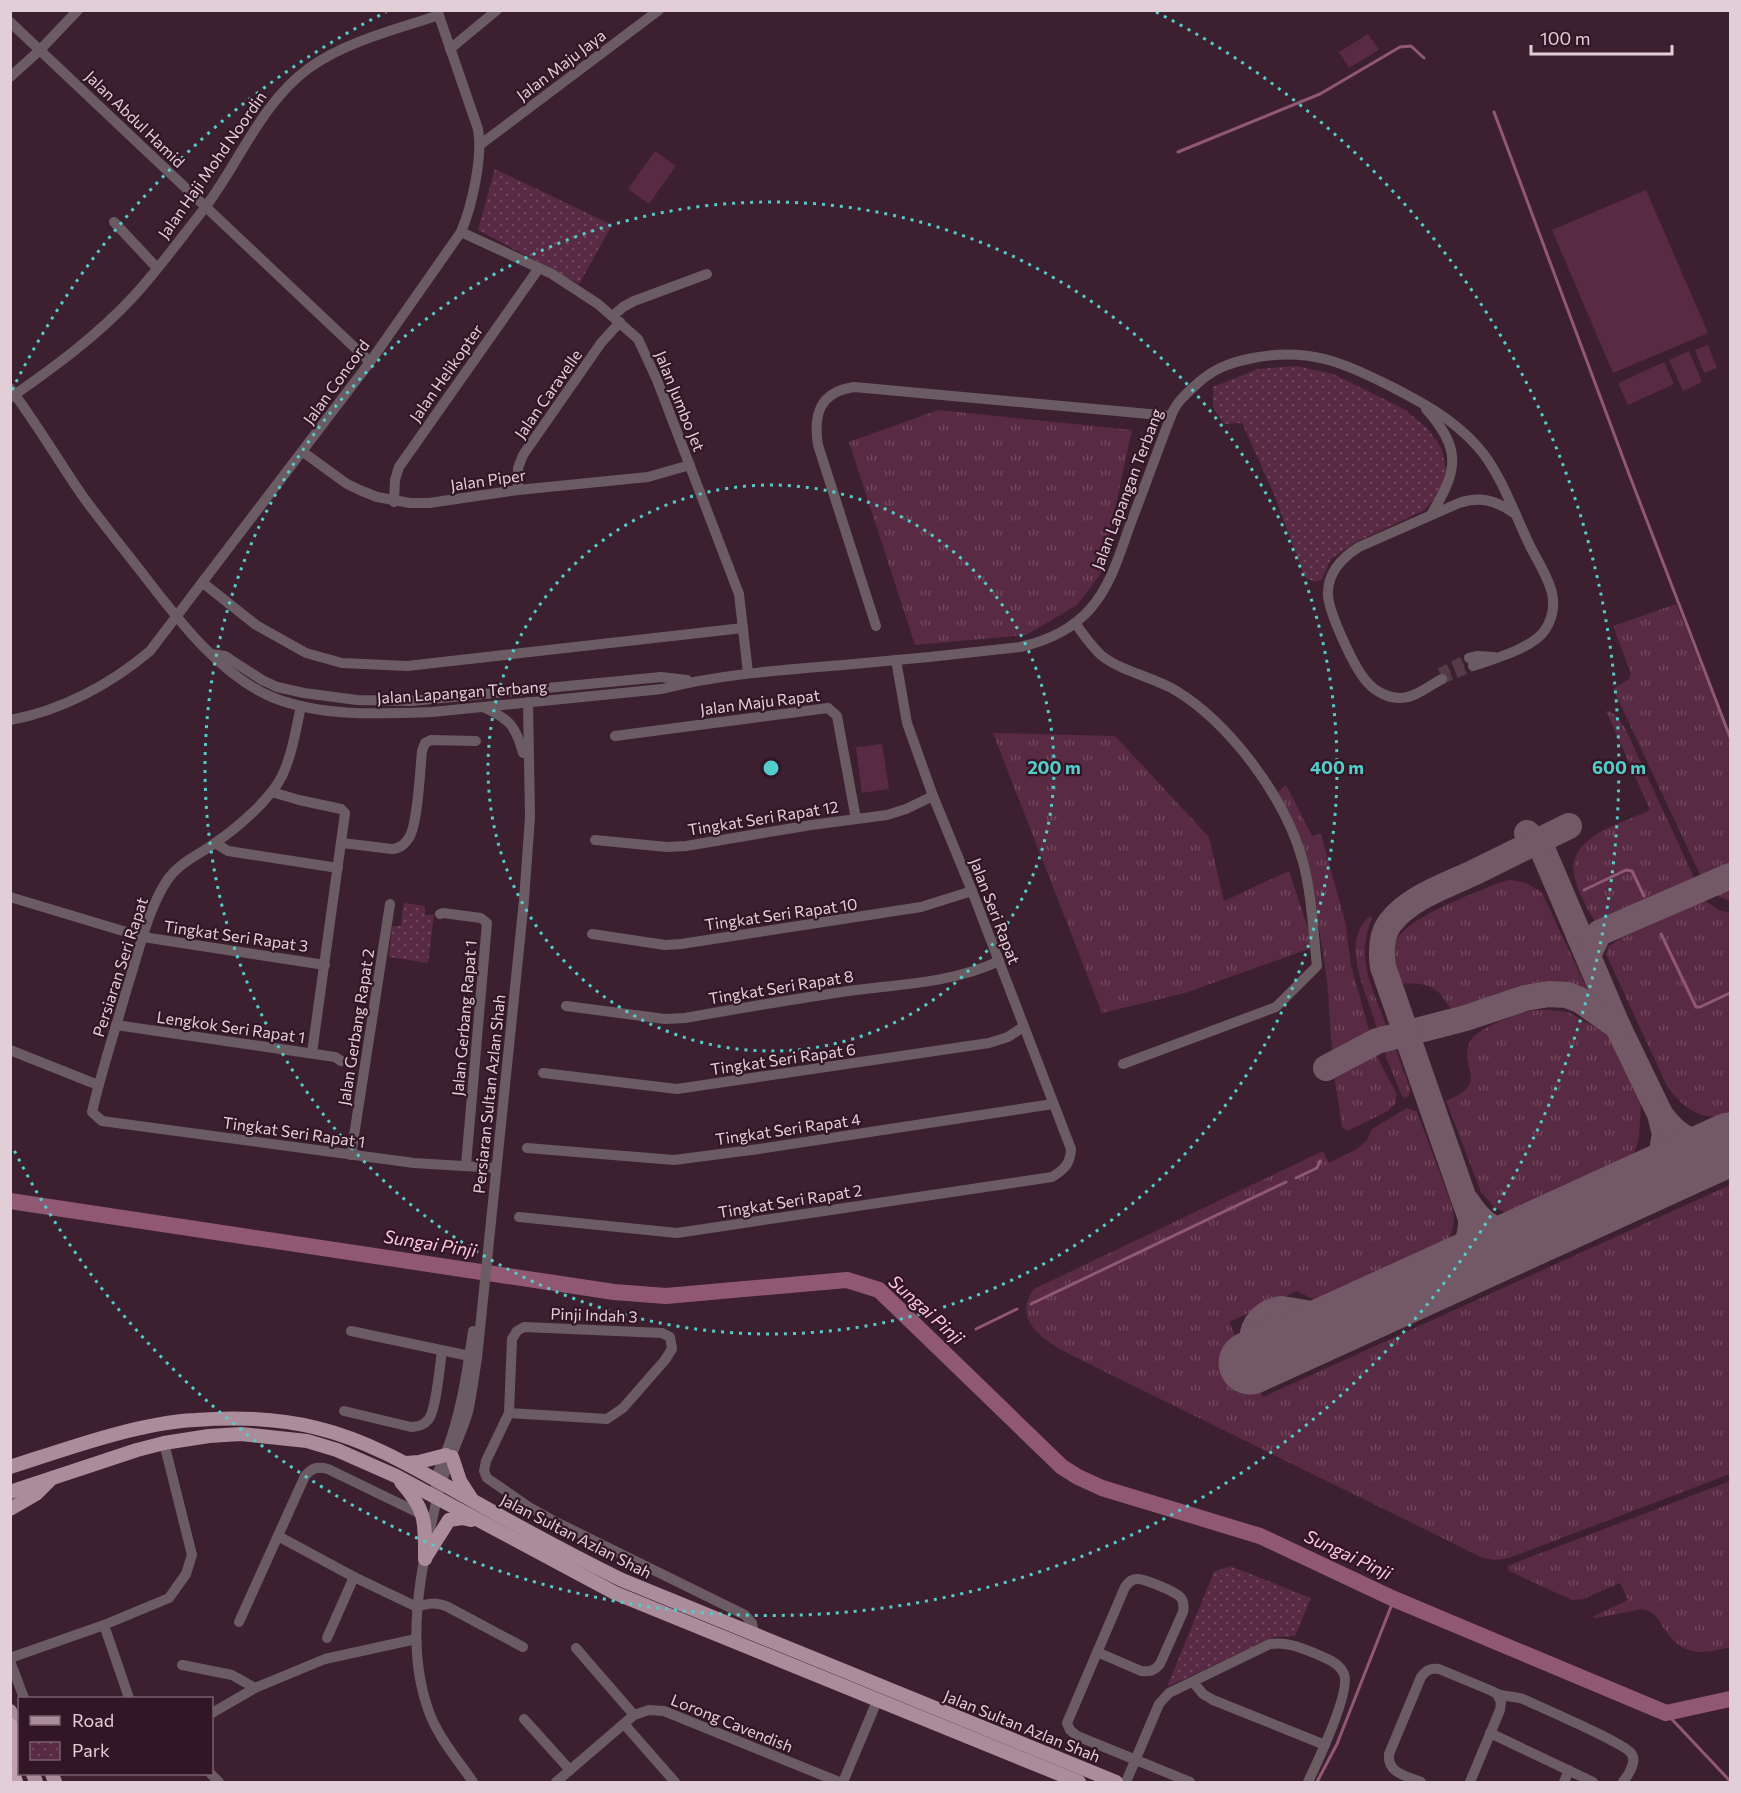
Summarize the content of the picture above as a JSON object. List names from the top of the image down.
{
  "streets": {
    "main road": ["Jalan Sultan Azlan Shah"],
    "street": [
      "Jalan Maju Jaya",
      "Jalan Abdul Hamid",
      "Jalan Haji Mohd Noordin",
      "Jalan Helikopter",
      "Jalan Concord",
      "Jalan Caravelle",
      "Jalan Jumbo Jet",
      "Jalan Piper",
      "Jalan Lapangan Terbang",
      "Jalan Maju Rapat",
      "Tingkat Seri Rapat 12",
      "Jalan Seri Rapat",
      "Tingkat Seri Rapat 10",
      "Tingkat Seri Rapat 3",
      "Persiaran Seri Rapat",
      "Tingkat Seri Rapat 8",
      "Jalan Gerbang Rapat 1",
      "Lengkok Seri Rapat 1",
      "Jalan Gerbang Rapat 2",
      "Tingkat Seri Rapat 6",
      "Persiaran Sultan Azlan Shah",
      "Tingkat Seri Rapat 4",
      "Tingkat Seri Rapat 1",
      "Tingkat Seri Rapat 2",
      "Pinji Indah 3",
      "Lorong Cavendish"
    ]
  },
  "crossings": [
    ["Jalan Maju Jaya", "Jalan Concord"],
    ["Jalan Abdul Hamid", "Jalan Haji Mohd Noordin"],
    ["Jalan Abdul Hamid", "Jalan Concord"],
    ["Jalan Haji Mohd Noordin", "Jalan Lapangan Terbang"],
    ["Jalan Helikopter", "Jalan Jumbo Jet"],
    ["Jalan Helikopter", "Jalan Piper"],
    ["Jalan Concord", "Jalan Jumbo Jet"],
    ["Jalan Concord", "Jalan Piper"],
    ["Jalan Concord", "Jalan Lapangan Terbang"],
    ["Jalan Caravelle", "Jalan Jumbo Jet"],
    ["Jalan Caravelle", "Jalan Piper"],
    ["Jalan Jumbo Jet", "Jalan Piper"],
    ["Jalan Jumbo Jet", "Jalan Lapangan Terbang"],
    ["Jalan Lapangan Terbang", "Jalan Seri Rapat"],
    ["Jalan Lapangan Terbang", "Persiaran Seri Rapat"],
    ["Jalan Lapangan Terbang", "Persiaran Sultan Azlan Shah"],
    ["Jalan Maju Rapat", "Tingkat Seri Rapat 12"],
    ["Tingkat Seri Rapat 12", "Jalan Seri Rapat"],
    ["Jalan Seri Rapat", "Tingkat Seri Rapat 10"],
    ["Jalan Seri Rapat", "Tingkat Seri Rapat 8"],
    ["Jalan Seri Rapat", "Tingkat Seri Rapat 6"],
    ["Jalan Seri Rapat", "Tingkat Seri Rapat 4"],
    ["Jalan Seri Rapat", "Tingkat Seri Rapat 2"],
    ["Tingkat Seri Rapat 3", "Persiaran Seri Rapat"],
    ["Persiaran Seri Rapat", "Lengkok Seri Rapat 1"],
    ["Persiaran Seri Rapat", "Tingkat Seri Rapat 1"],
    ["Jalan Gerbang Rapat 1", "Tingkat Seri Rapat 1"],
    ["Jalan Gerbang Rapat 2", "Tingkat Seri Rapat 1"],
    ["Persiaran Sultan Azlan Shah", "Tingkat Seri Rapat 1"],
    ["Persiaran Sultan Azlan Shah", "Jalan Sultan Azlan Shah"]
  ],
  "water": ["Sungai Pinji"],
  "legend": ["Road", "Park"],
  "scale_bar": "100 m",
  "rings": ["200 m", "400 m", "600 m"]
}
